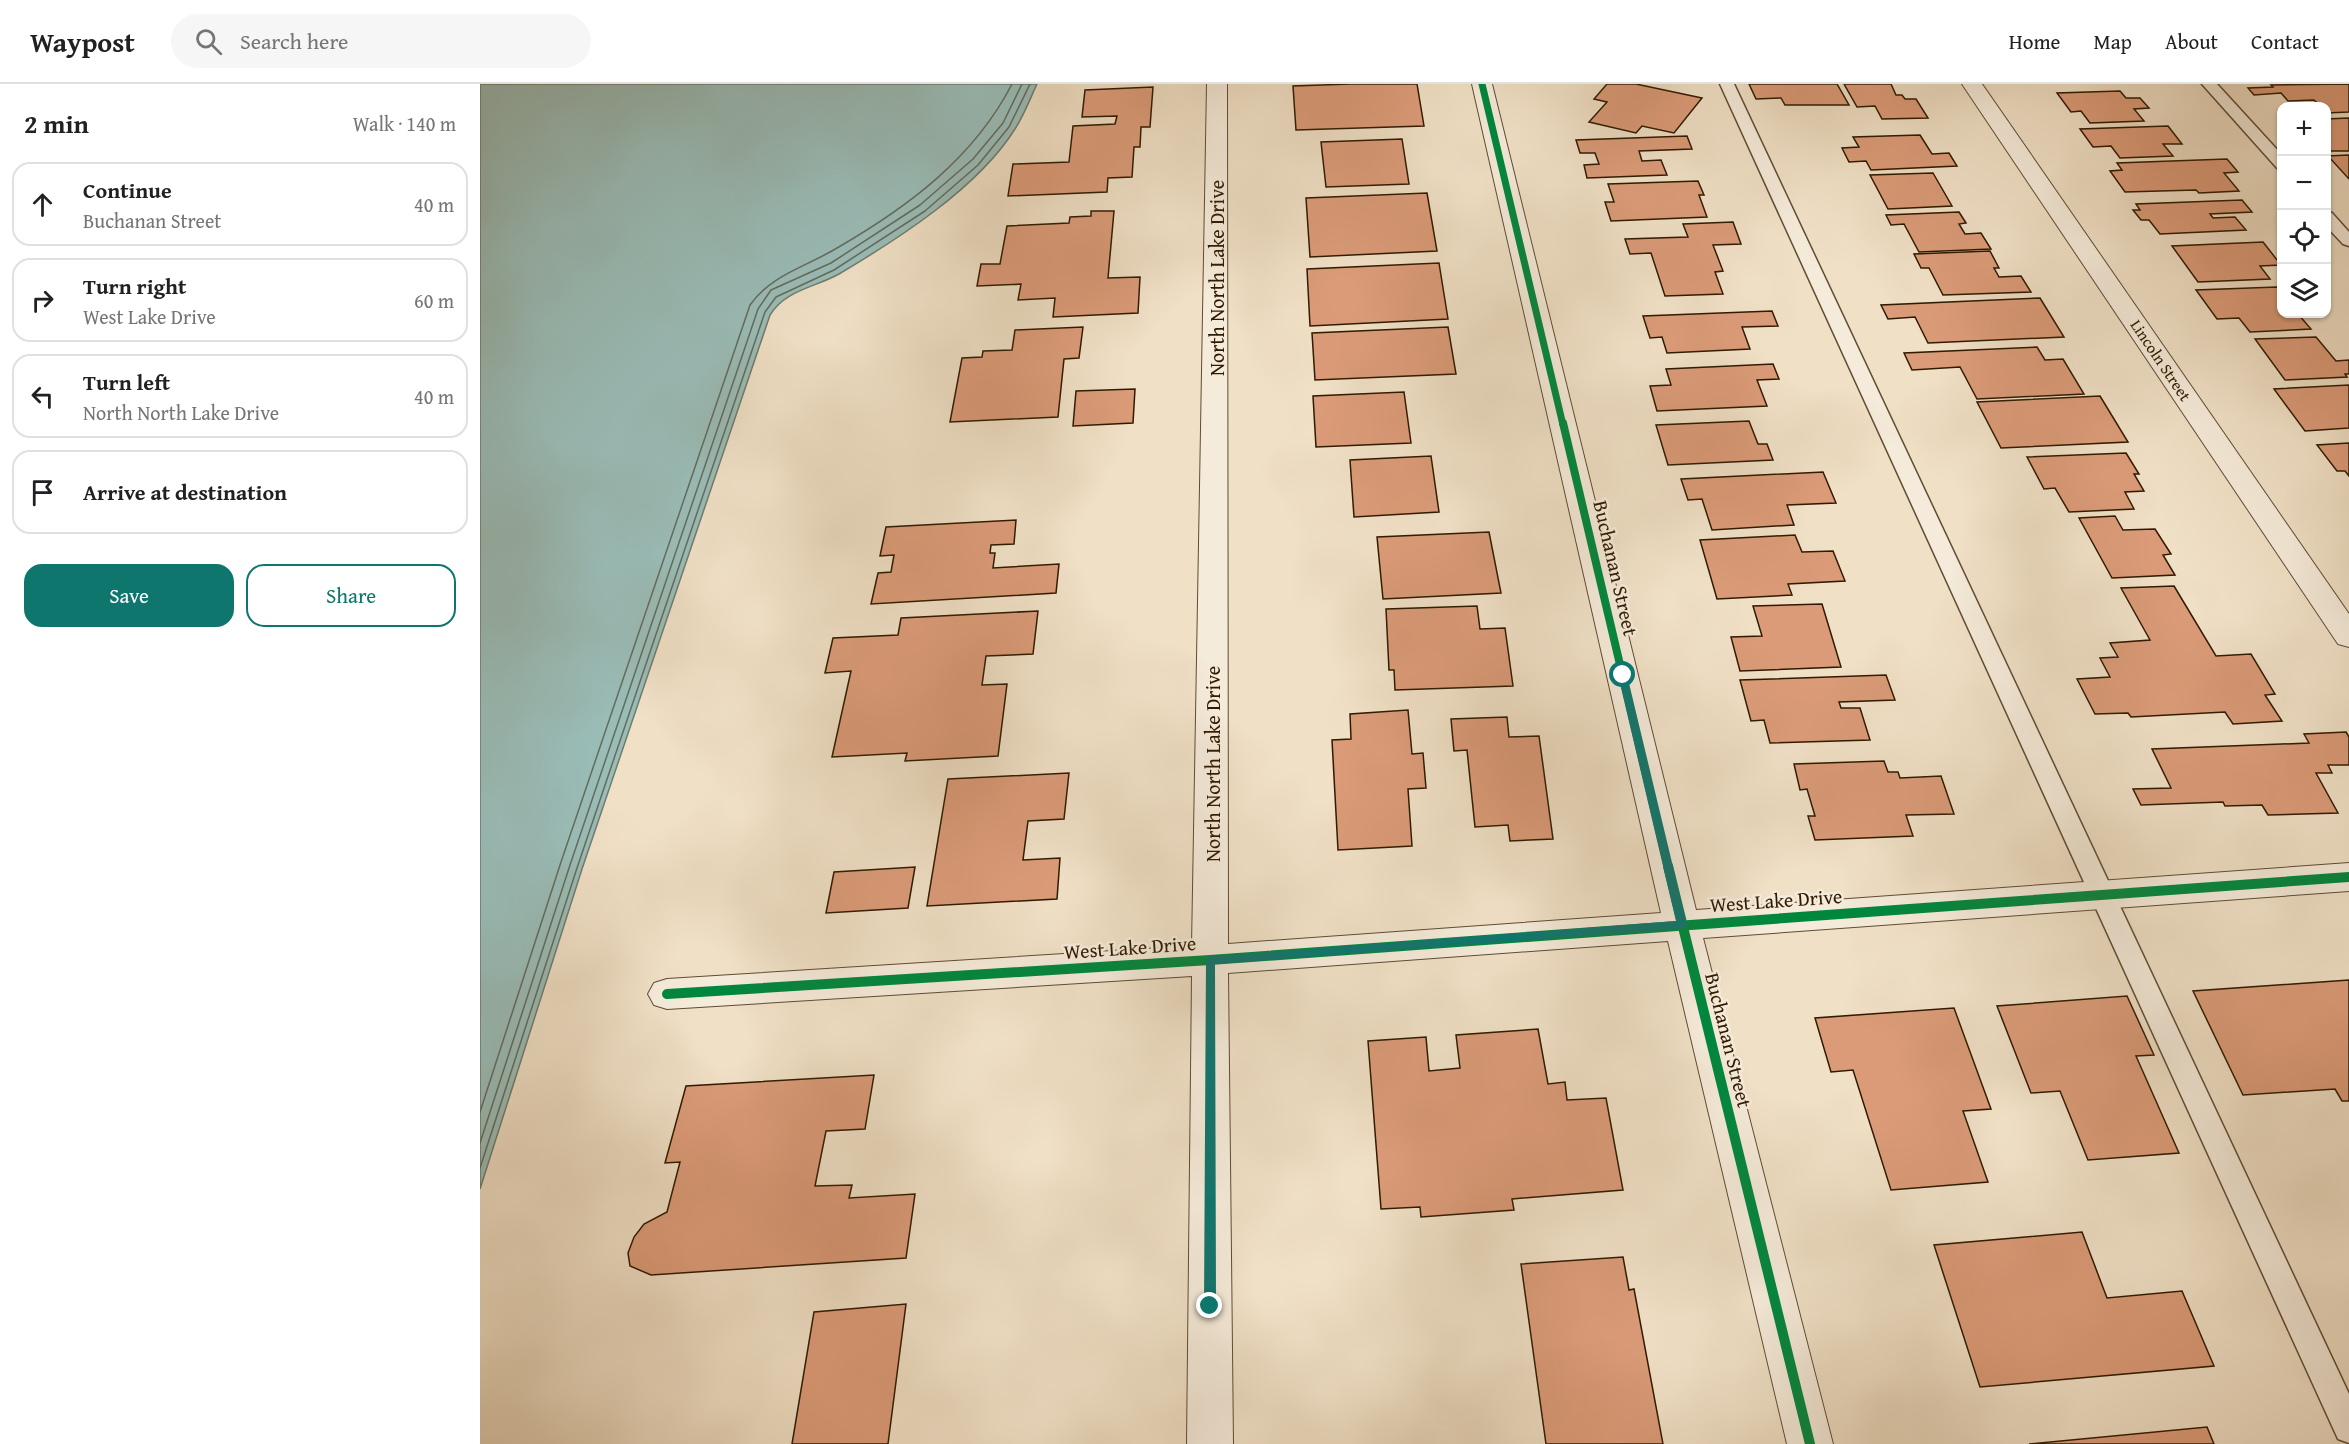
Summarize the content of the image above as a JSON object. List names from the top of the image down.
{
  "streets": {
    "street": [
      "North North Lake Drive",
      "Lincoln Street",
      "Buchanan Street",
      "West Lake Drive"
    ]
  },
  "crossings": [
    ["North North Lake Drive", "West Lake Drive"],
    ["Buchanan Street", "West Lake Drive"]
  ],
  "page": {
    "header": "Waypost",
    "search": "Search here",
    "nav": [
      "Home",
      "Map",
      "About",
      "Contact"
    ],
    "heading": ["2 min", "Walk · 140 m"],
    "map_buttons": ["+", "−"],
    "list": [
      ["Continue", "Buchanan Street", "40 m"],
      ["Turn right", "West Lake Drive", "60 m"],
      ["Turn left", "North North Lake Drive", "40 m"],
      "Arrive at destination"
    ],
    "buttons": ["Save", "Share"]
  }
}
